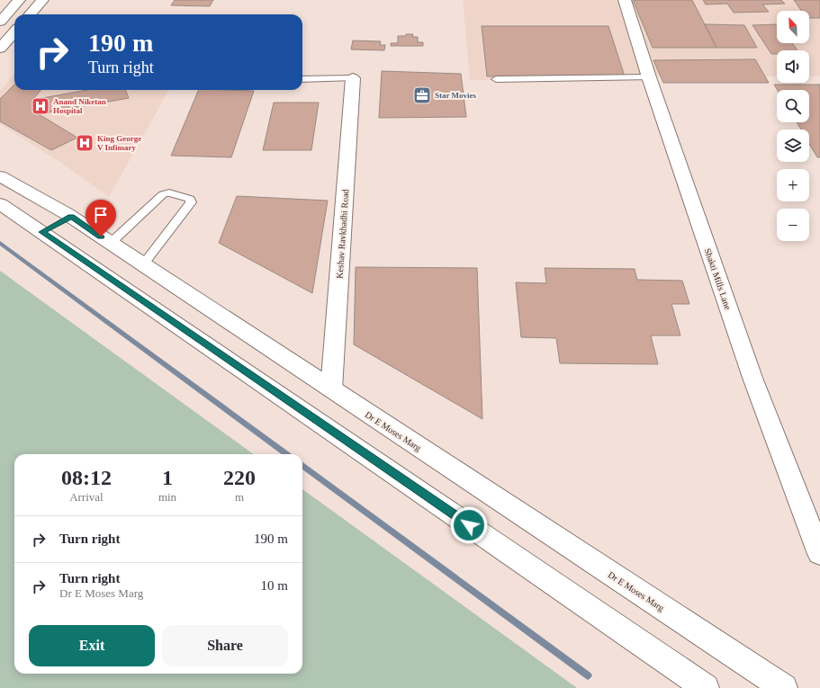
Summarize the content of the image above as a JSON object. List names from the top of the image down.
{
  "streets": {
    "main road": ["Keshav Ravkhadhi Road", "Shakti Mills Lane", "Dr E Moses Marg"]
  },
  "crossings": [
    ["Keshav Ravkhadhi Road", "Dr E Moses Marg"]
  ],
  "places": {
    "office": ["Star Movies"],
    "hospital": ["Anand Niketan Hospital", "King George V Infimary"]
  },
  "north": "top left",
  "page": {
    "map_buttons": ["+", "−"],
    "turn": ["190 m", "Turn right"],
    "eta": [
      "08:12",
      "Arrival",
      "1",
      "min",
      "220",
      "m"
    ],
    "list": [
      {
        "name": "Turn right",
        "value": "190 m"
      },
      {
        "name": "Turn right",
        "note": "Dr E Moses Marg",
        "value": "10 m"
      }
    ],
    "buttons": ["Exit", "Share"]
  }
}
